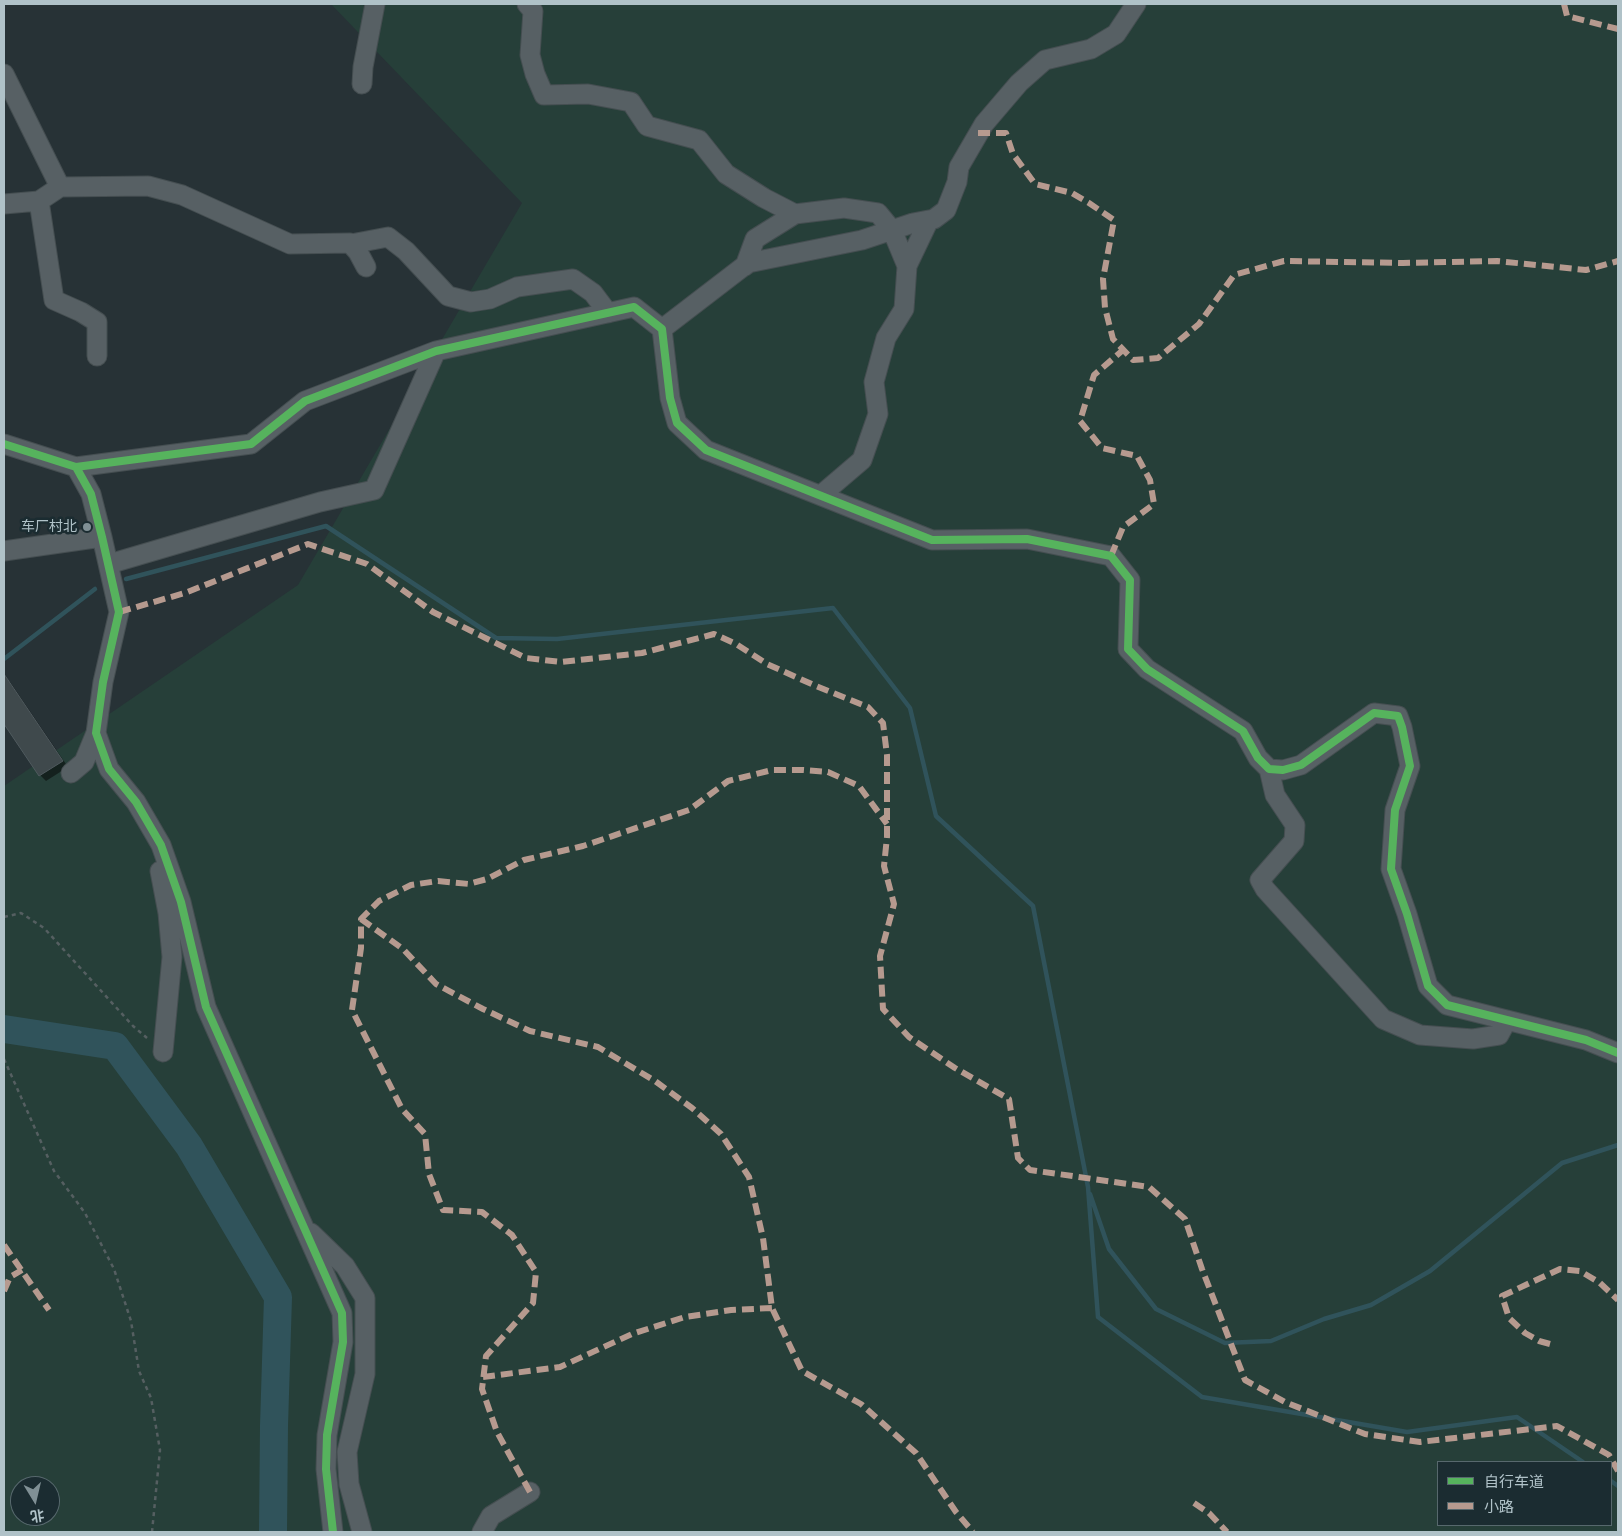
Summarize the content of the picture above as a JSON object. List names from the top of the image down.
{
  "places": ["车厂村北"],
  "legend": ["自行车道", "小路"],
  "north": "bottom"
}
